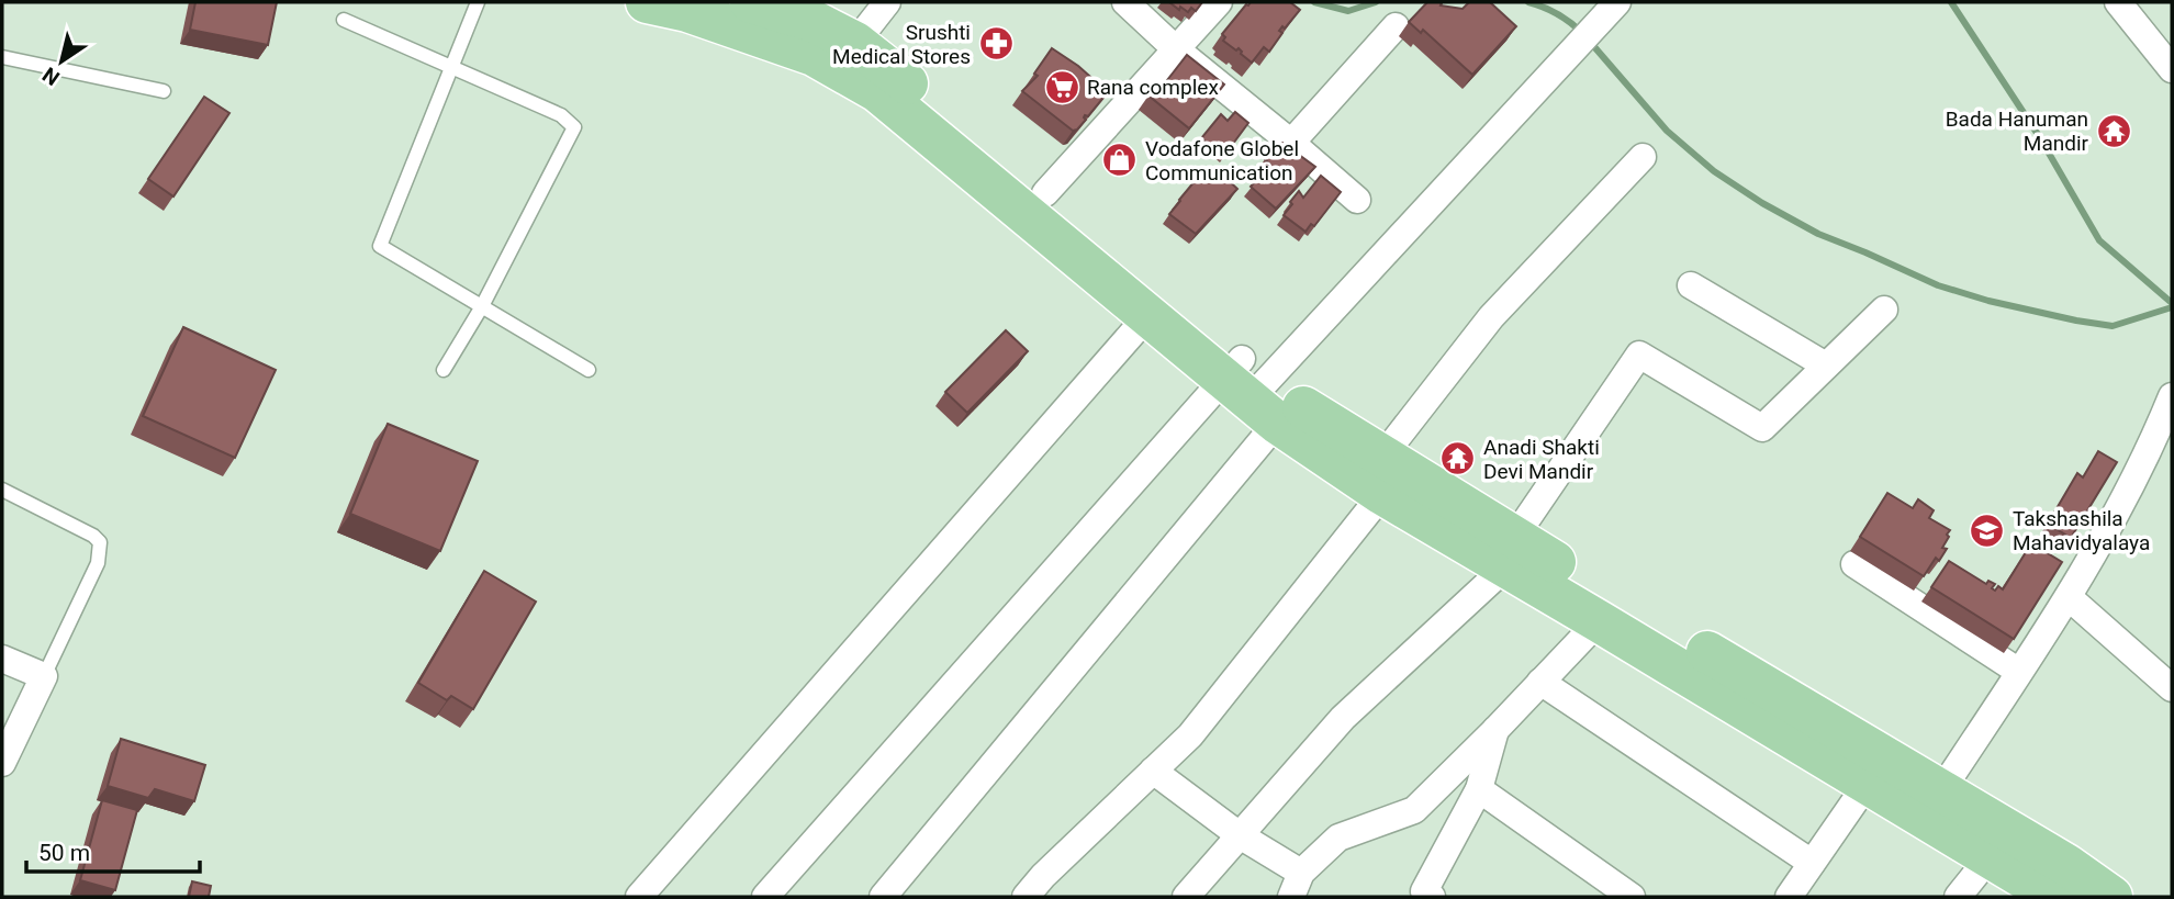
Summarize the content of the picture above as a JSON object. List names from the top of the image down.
{
  "places": {
    "pharmacy": ["Srushti Medical Stores"],
    "supermarket": ["Rana complex"],
    "temple": ["Bada Hanuman Mandir", "Anadi Shakti Devi Mandir"],
    "shop": ["Vodafone Globel Communication"],
    "school or university": ["Takshashila Mahavidyalaya"]
  },
  "scale_bar": "50 m",
  "north": "bottom left"
}
